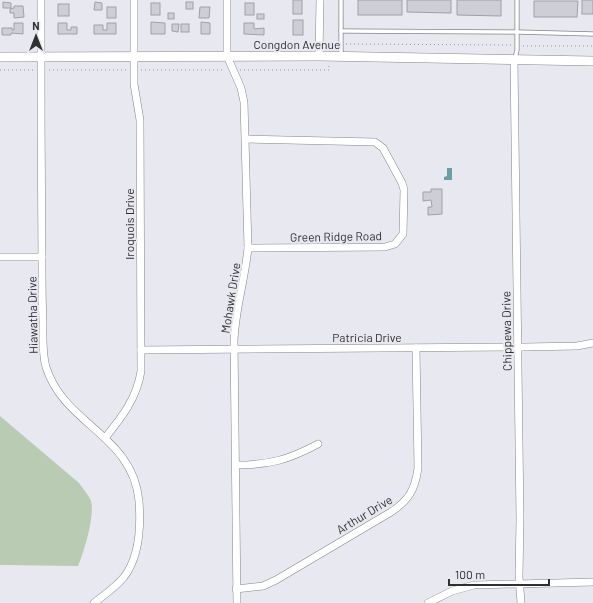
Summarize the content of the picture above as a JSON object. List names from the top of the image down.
{
  "streets": {
    "street": [
      "Congdon Avenue",
      "Iroquois Drive",
      "Green Ridge Road",
      "Mohawk Drive",
      "Hiawatha Drive",
      "Chippewa Drive",
      "Patricia Drive",
      "Arthur Drive"
    ]
  },
  "crossings": [
    ["Congdon Avenue", "Iroquois Drive"],
    ["Congdon Avenue", "Mohawk Drive"],
    ["Congdon Avenue", "Hiawatha Drive"],
    ["Congdon Avenue", "Chippewa Drive"],
    ["Iroquois Drive", "Hiawatha Drive"],
    ["Iroquois Drive", "Patricia Drive"],
    ["Green Ridge Road", "Mohawk Drive"],
    ["Mohawk Drive", "Patricia Drive"],
    ["Mohawk Drive", "Arthur Drive"],
    ["Chippewa Drive", "Patricia Drive"],
    ["Patricia Drive", "Arthur Drive"]
  ],
  "scale_bar": "100 m",
  "north": "top"
}
